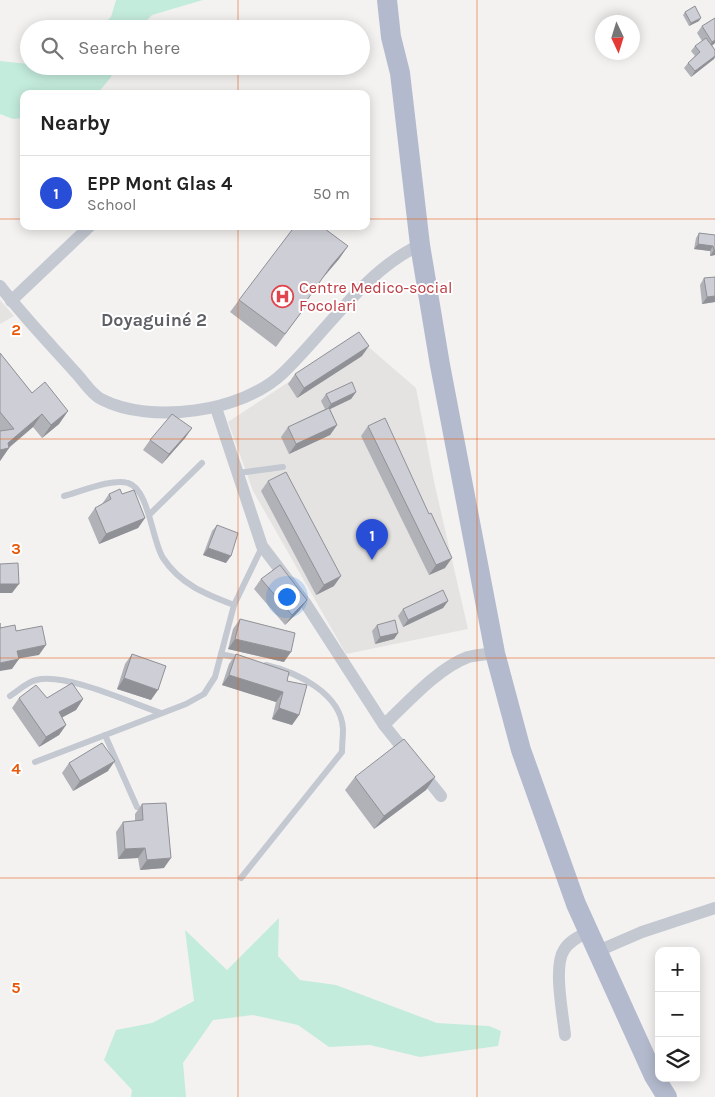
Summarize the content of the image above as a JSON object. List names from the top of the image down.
{
  "districts": ["Doyaguiné 2"],
  "places": {
    "hospital": ["Centre Medico-social Focolari"]
  },
  "north": "bottom",
  "page": {
    "search": "Search here",
    "heading": "Nearby",
    "list": [
      {
        "mark": "1",
        "name": "EPP Mont Glas 4",
        "note": "School",
        "value": "50 m"
      }
    ],
    "pins": "1",
    "map_buttons": ["+", "−"]
  },
  "grid": {
    "rows": [
      "2",
      "3",
      "4",
      "5"
    ]
  }
}
